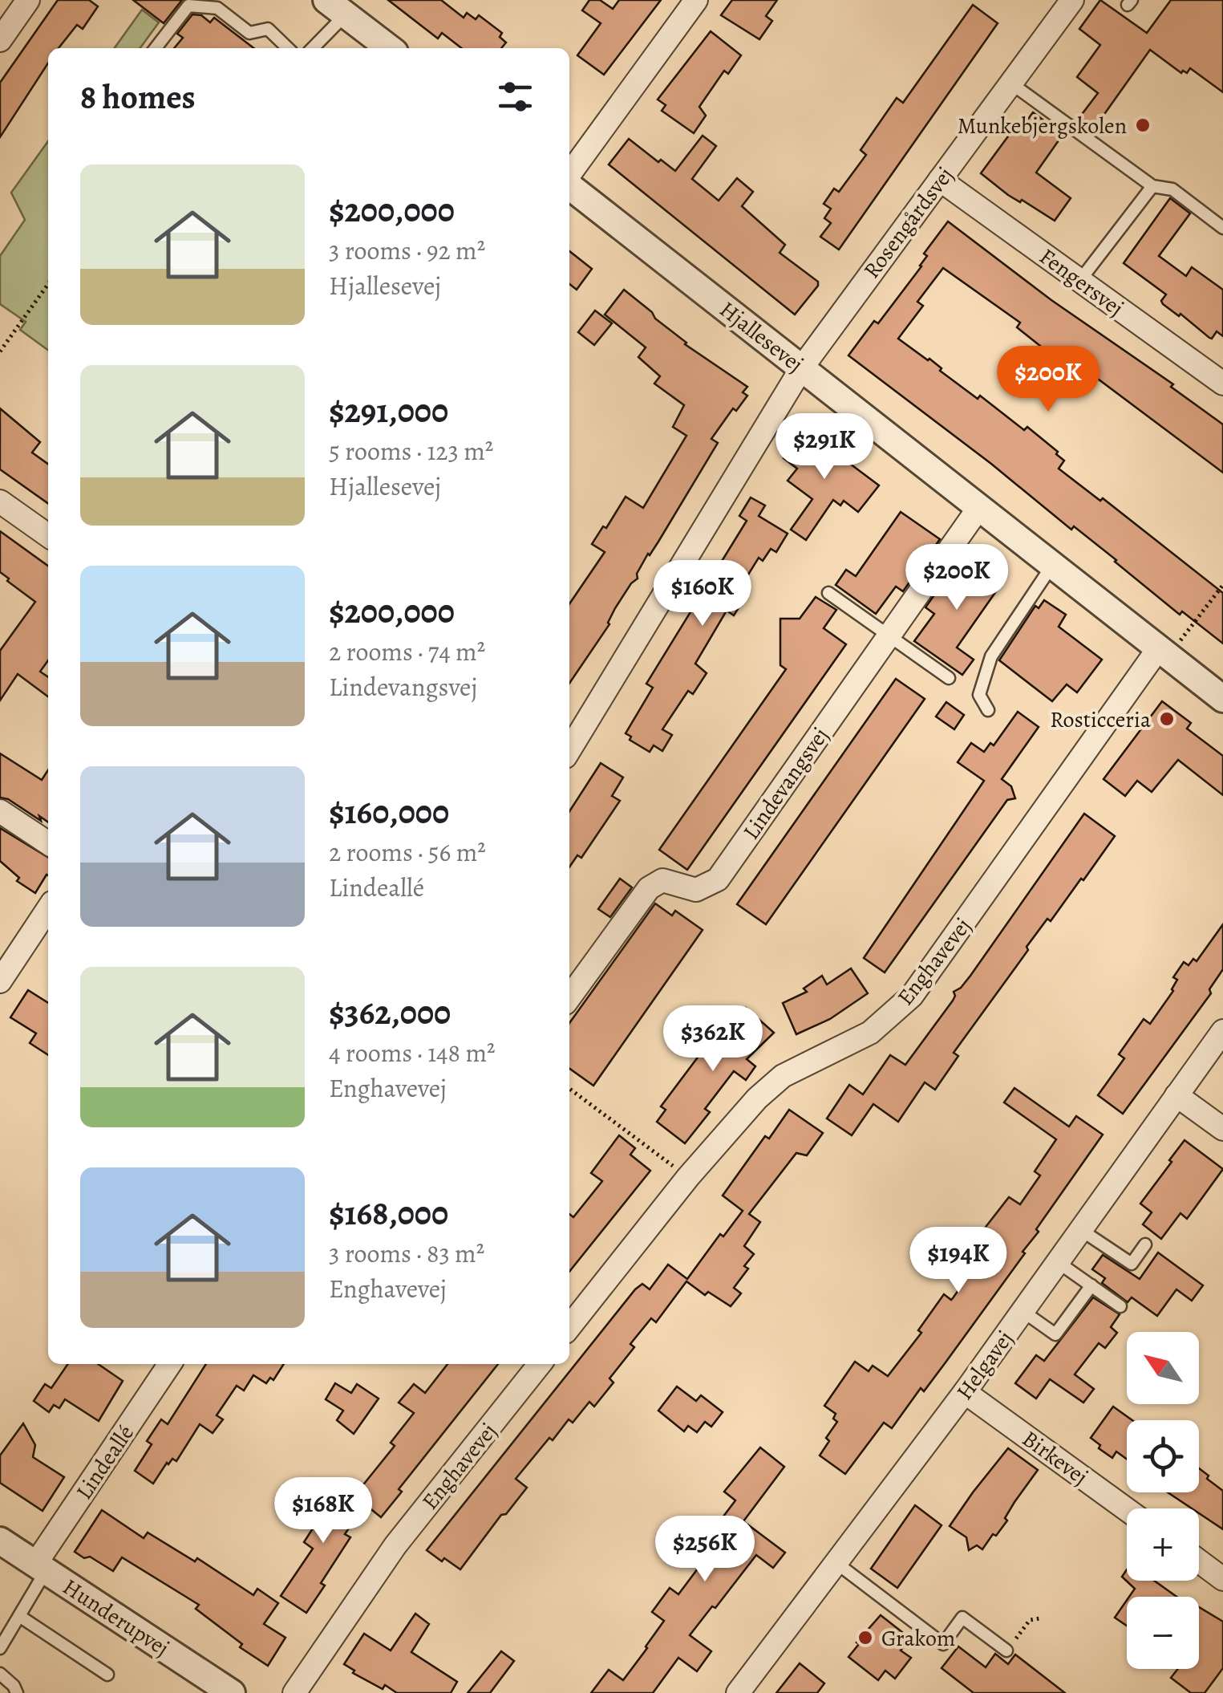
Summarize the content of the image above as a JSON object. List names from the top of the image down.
{
  "streets": {
    "street": [
      "Rosengårdsvej",
      "Fengersvej",
      "Hjallesevej",
      "Lindevangsvej",
      "Enghavevej",
      "Helgavej",
      "Birkevej",
      "Lindeallé",
      "Hunderupvej"
    ]
  },
  "crossings": [
    ["Rosengårdsvej", "Fengersvej"],
    ["Rosengårdsvej", "Hjallesevej"],
    ["Hjallesevej", "Lindevangsvej"],
    ["Hjallesevej", "Enghavevej"],
    ["Helgavej", "Birkevej"],
    ["Lindeallé", "Hunderupvej"]
  ],
  "places": ["Munkebjergskolen", "Rosticceria", "Grakom"],
  "north": "top left",
  "page": {
    "heading": "8 homes",
    "list": [
      {
        "name": "$200,000",
        "note": "3 rooms · 92 m² · Hjallesevej"
      },
      {
        "name": "$291,000",
        "note": "5 rooms · 123 m² · Hjallesevej"
      },
      {
        "name": "$200,000",
        "note": "2 rooms · 74 m² · Lindevangsvej"
      },
      {
        "name": "$160,000",
        "note": "2 rooms · 56 m² · Lindeallé"
      },
      {
        "name": "$362,000",
        "note": "4 rooms · 148 m² · Enghavevej"
      },
      {
        "name": "$168,000",
        "note": "3 rooms · 83 m² · Enghavevej"
      }
    ],
    "price": [
      "$200K",
      "$291K",
      "$200K",
      "$160K",
      "$362K",
      "$194K",
      "$168K",
      "$256K"
    ],
    "map_buttons": ["+", "−"]
  }
}
